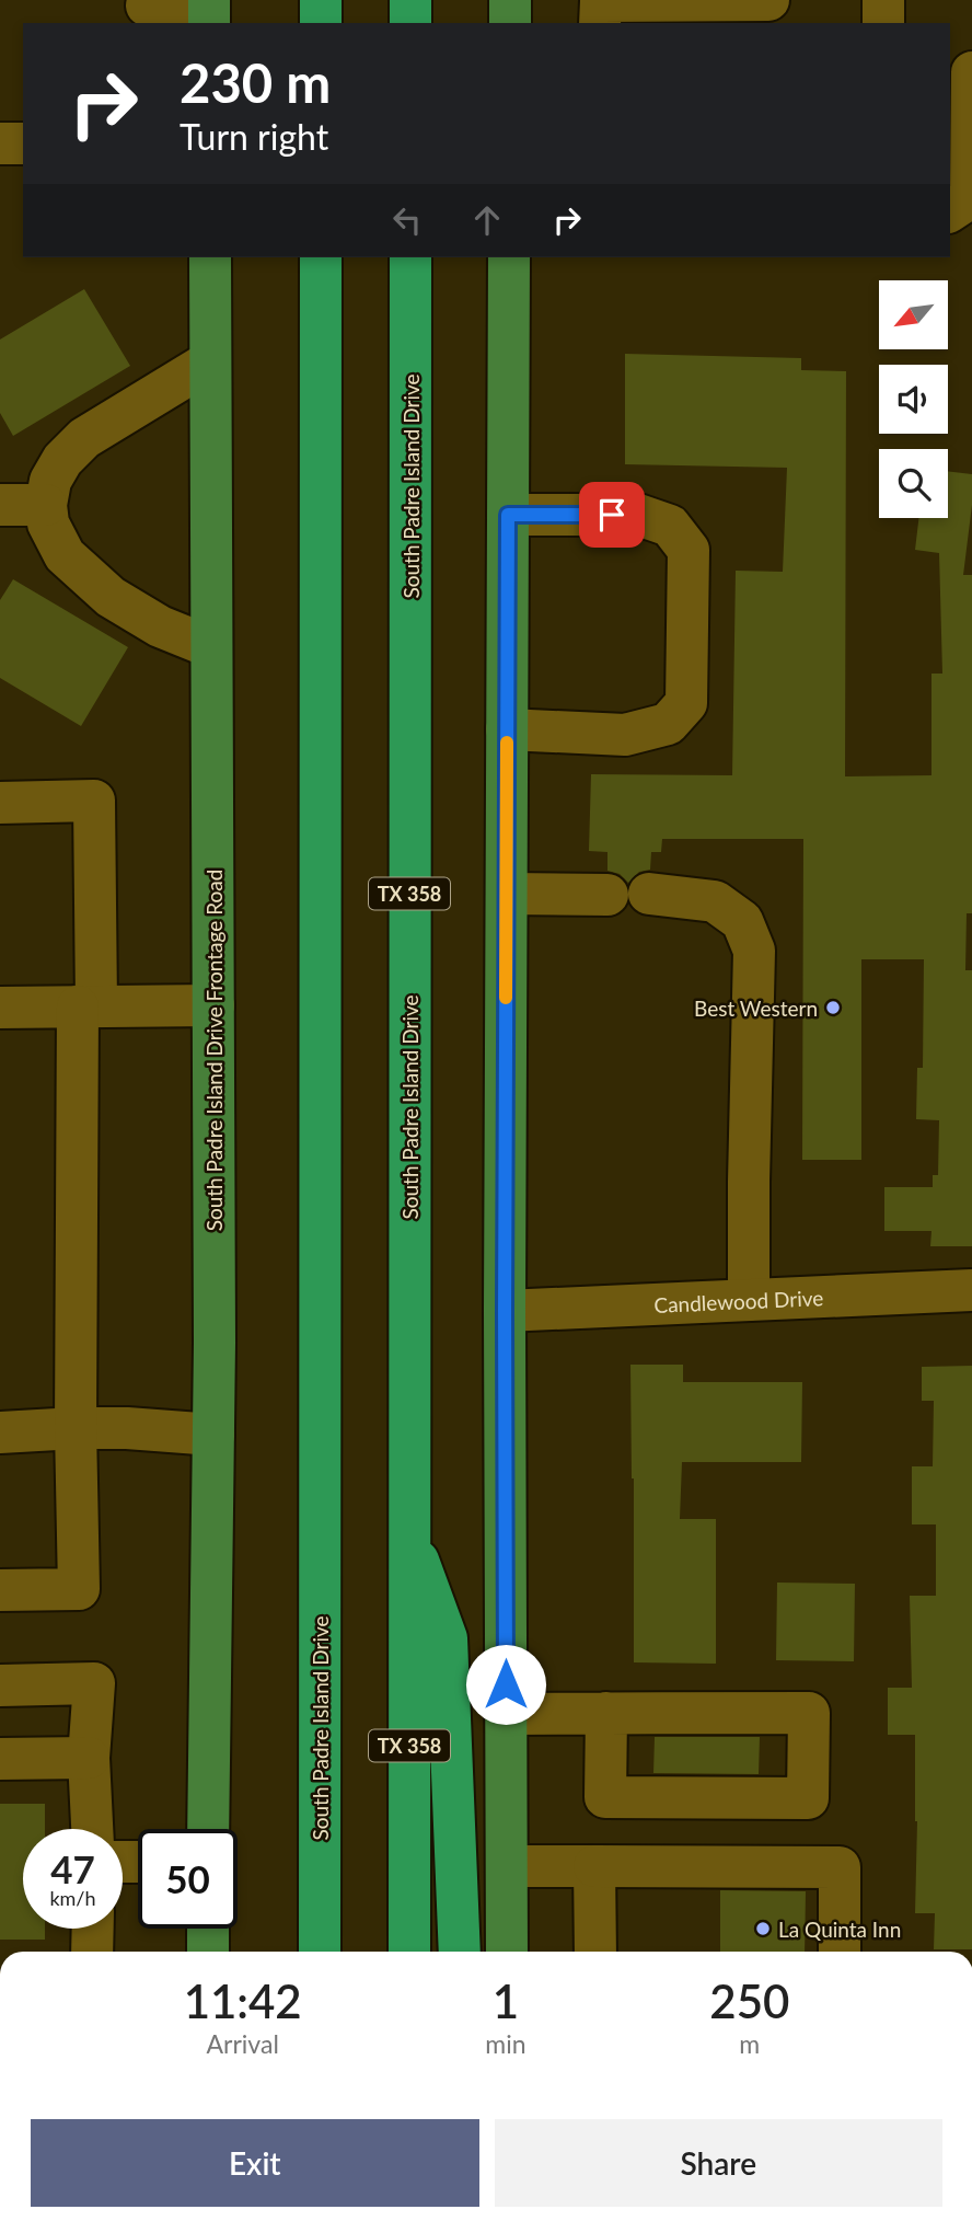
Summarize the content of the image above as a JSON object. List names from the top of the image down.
{
  "streets": {
    "highway": ["South Padre Island Drive", "TX 358"],
    "main road": ["South Padre Island Drive Frontage Road"],
    "street": ["Candlewood Drive"]
  },
  "places": ["Best Western", "La Quinta Inn"],
  "north": "bottom left",
  "page": {
    "turn": ["230 m", "Turn right"],
    "speed": "47 km/h",
    "limit": "50",
    "eta": [
      "11:42",
      "Arrival",
      "1",
      "min",
      "250",
      "m"
    ],
    "buttons": ["Exit", "Share"]
  }
}
